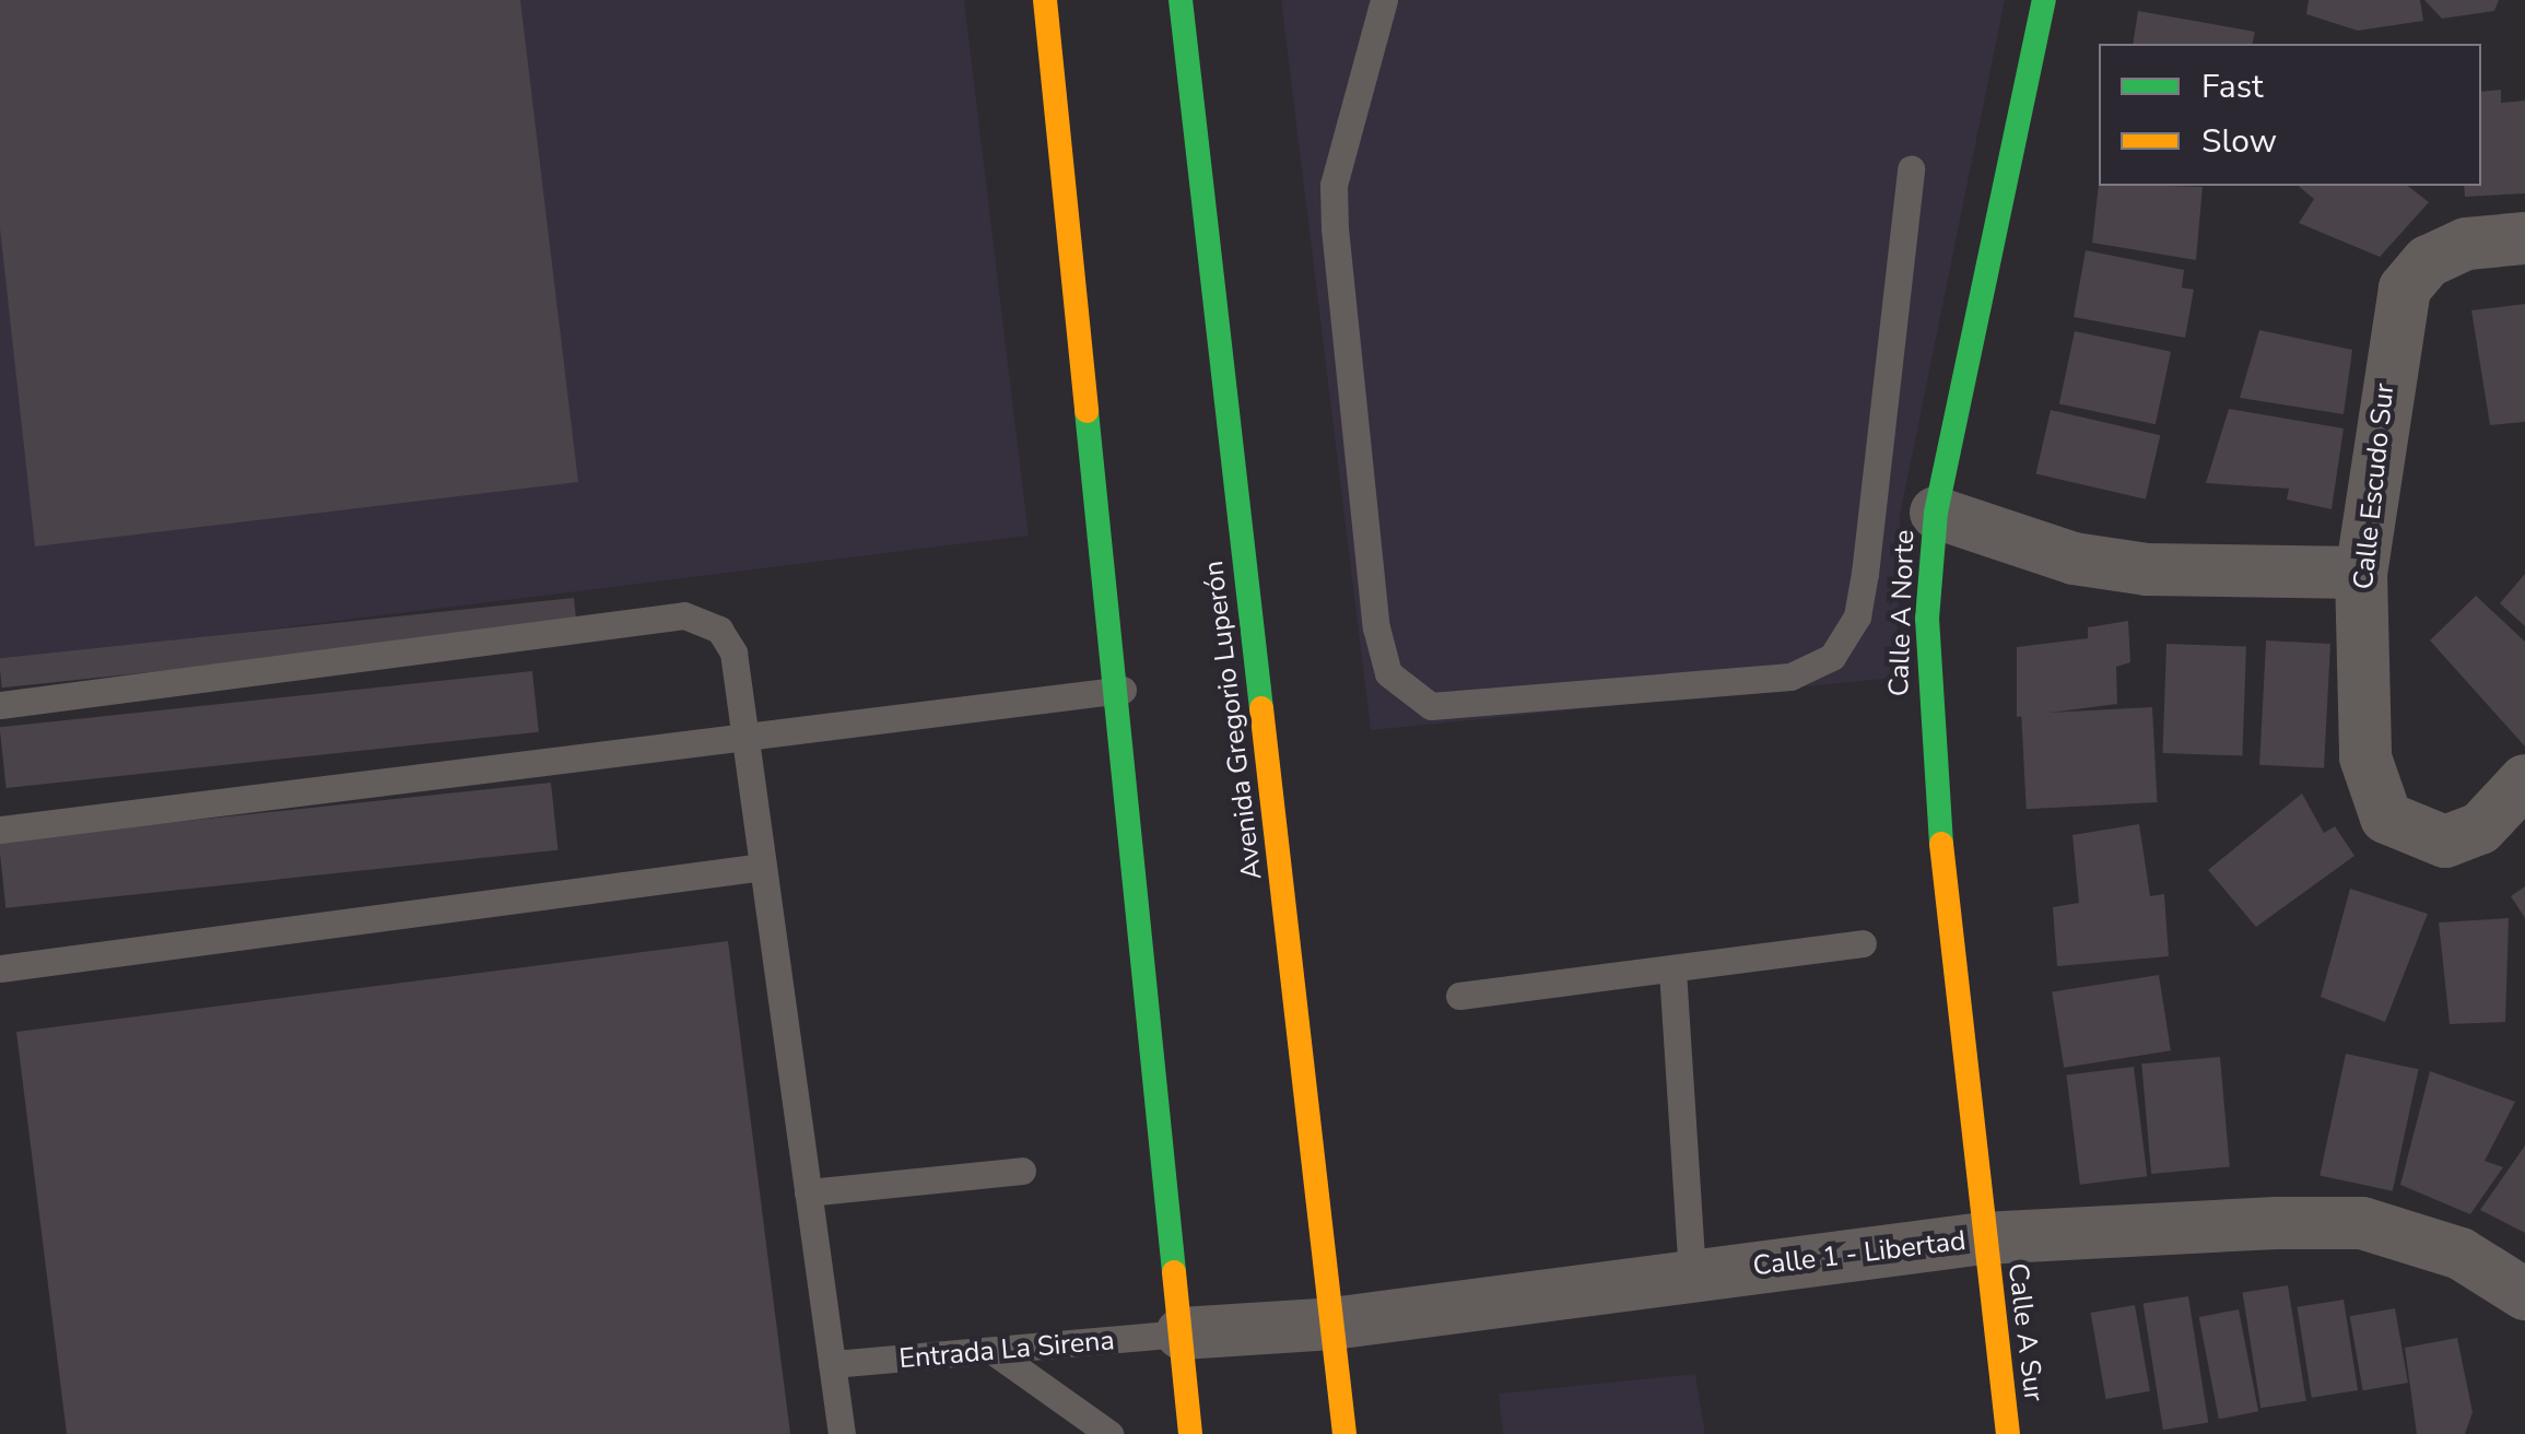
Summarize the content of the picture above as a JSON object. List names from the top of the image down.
{
  "streets": {
    "main road": ["Calle A Norte", "Avenida Gregorio Luperón", "Calle A Sur"],
    "street": ["Calle Escudo Sur", "Calle 1 - Libertad"],
    "lane": ["Entrada La Sirena"]
  },
  "crossings": [
    ["Calle A Norte", "Calle 1 - Libertad"],
    ["Calle A Norte", "Calle A Sur"],
    ["Avenida Gregorio Luperón", "Calle 1 - Libertad"],
    ["Calle 1 - Libertad", "Calle A Sur"],
    ["Calle 1 - Libertad", "Entrada La Sirena"]
  ],
  "legend": ["Fast", "Slow"]
}
